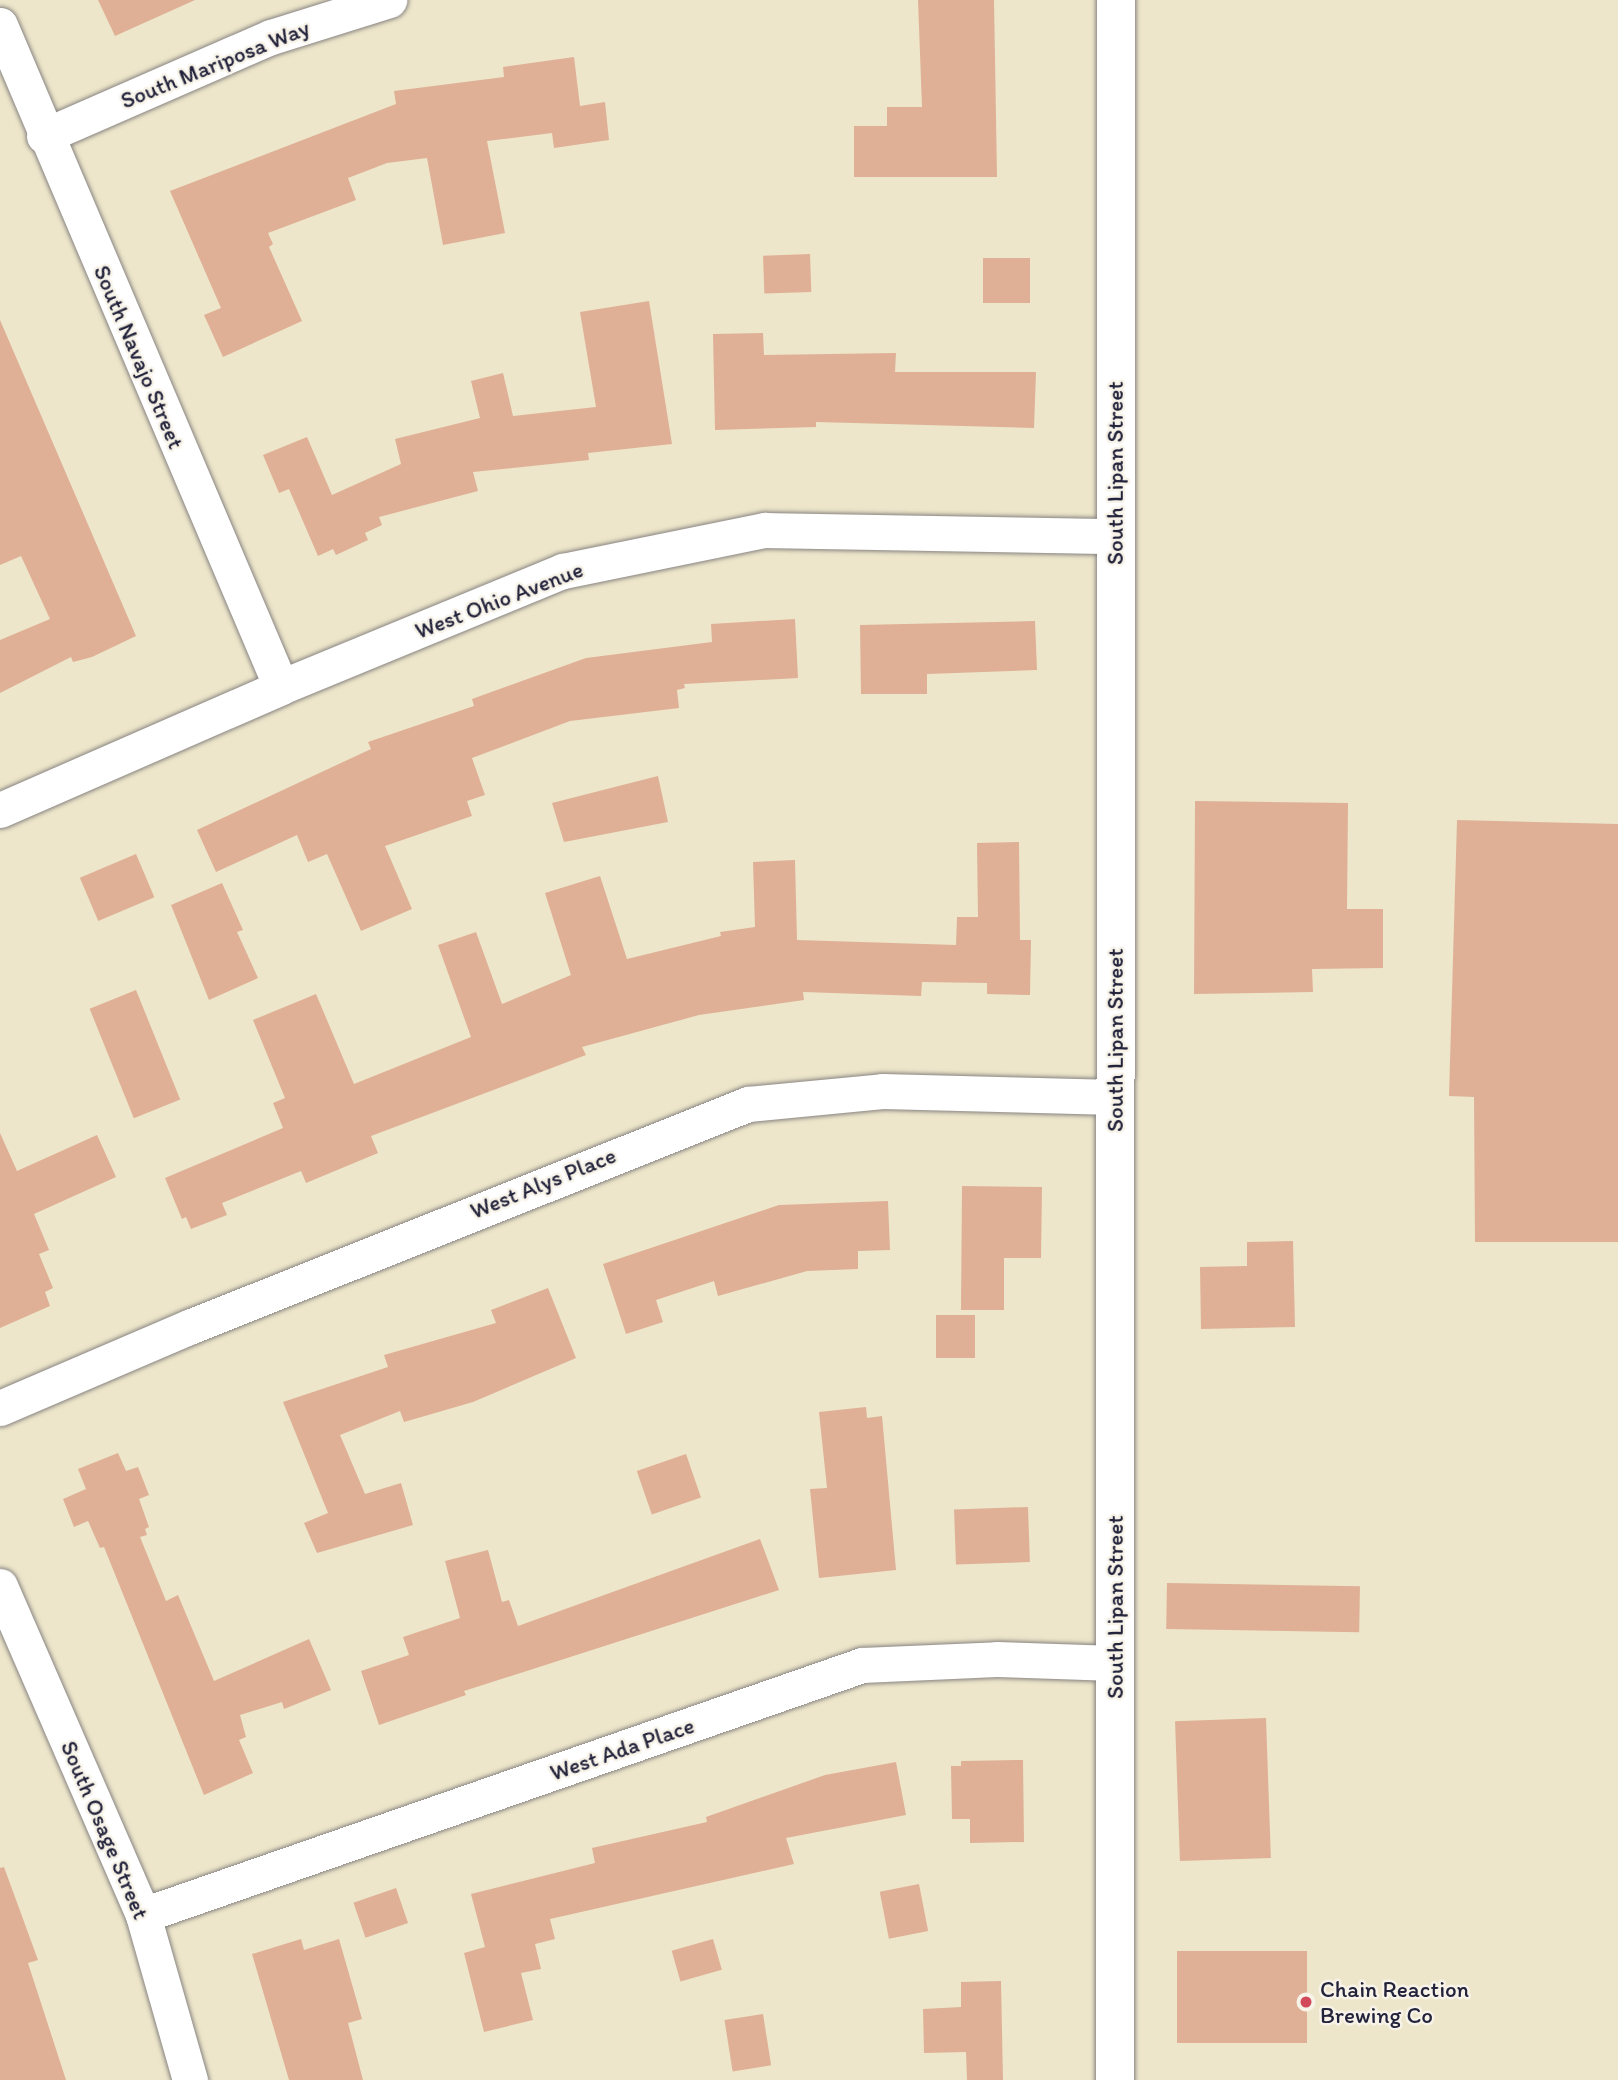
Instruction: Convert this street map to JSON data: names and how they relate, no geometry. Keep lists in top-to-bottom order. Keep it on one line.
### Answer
{"streets":{"street":["South Mariposa Way","South Navajo Street","South Lipan Street","West Ohio Avenue","West Alys Place","West Ada Place","South Osage Street"]},"crossings":[["South Mariposa Way","South Navajo Street"],["South Navajo Street","West Ohio Avenue"],["South Lipan Street","West Ohio Avenue"],["South Lipan Street","West Alys Place"],["South Lipan Street","West Ada Place"],["West Ada Place","South Osage Street"]],"places":["Chain Reaction Brewing Co"]}
